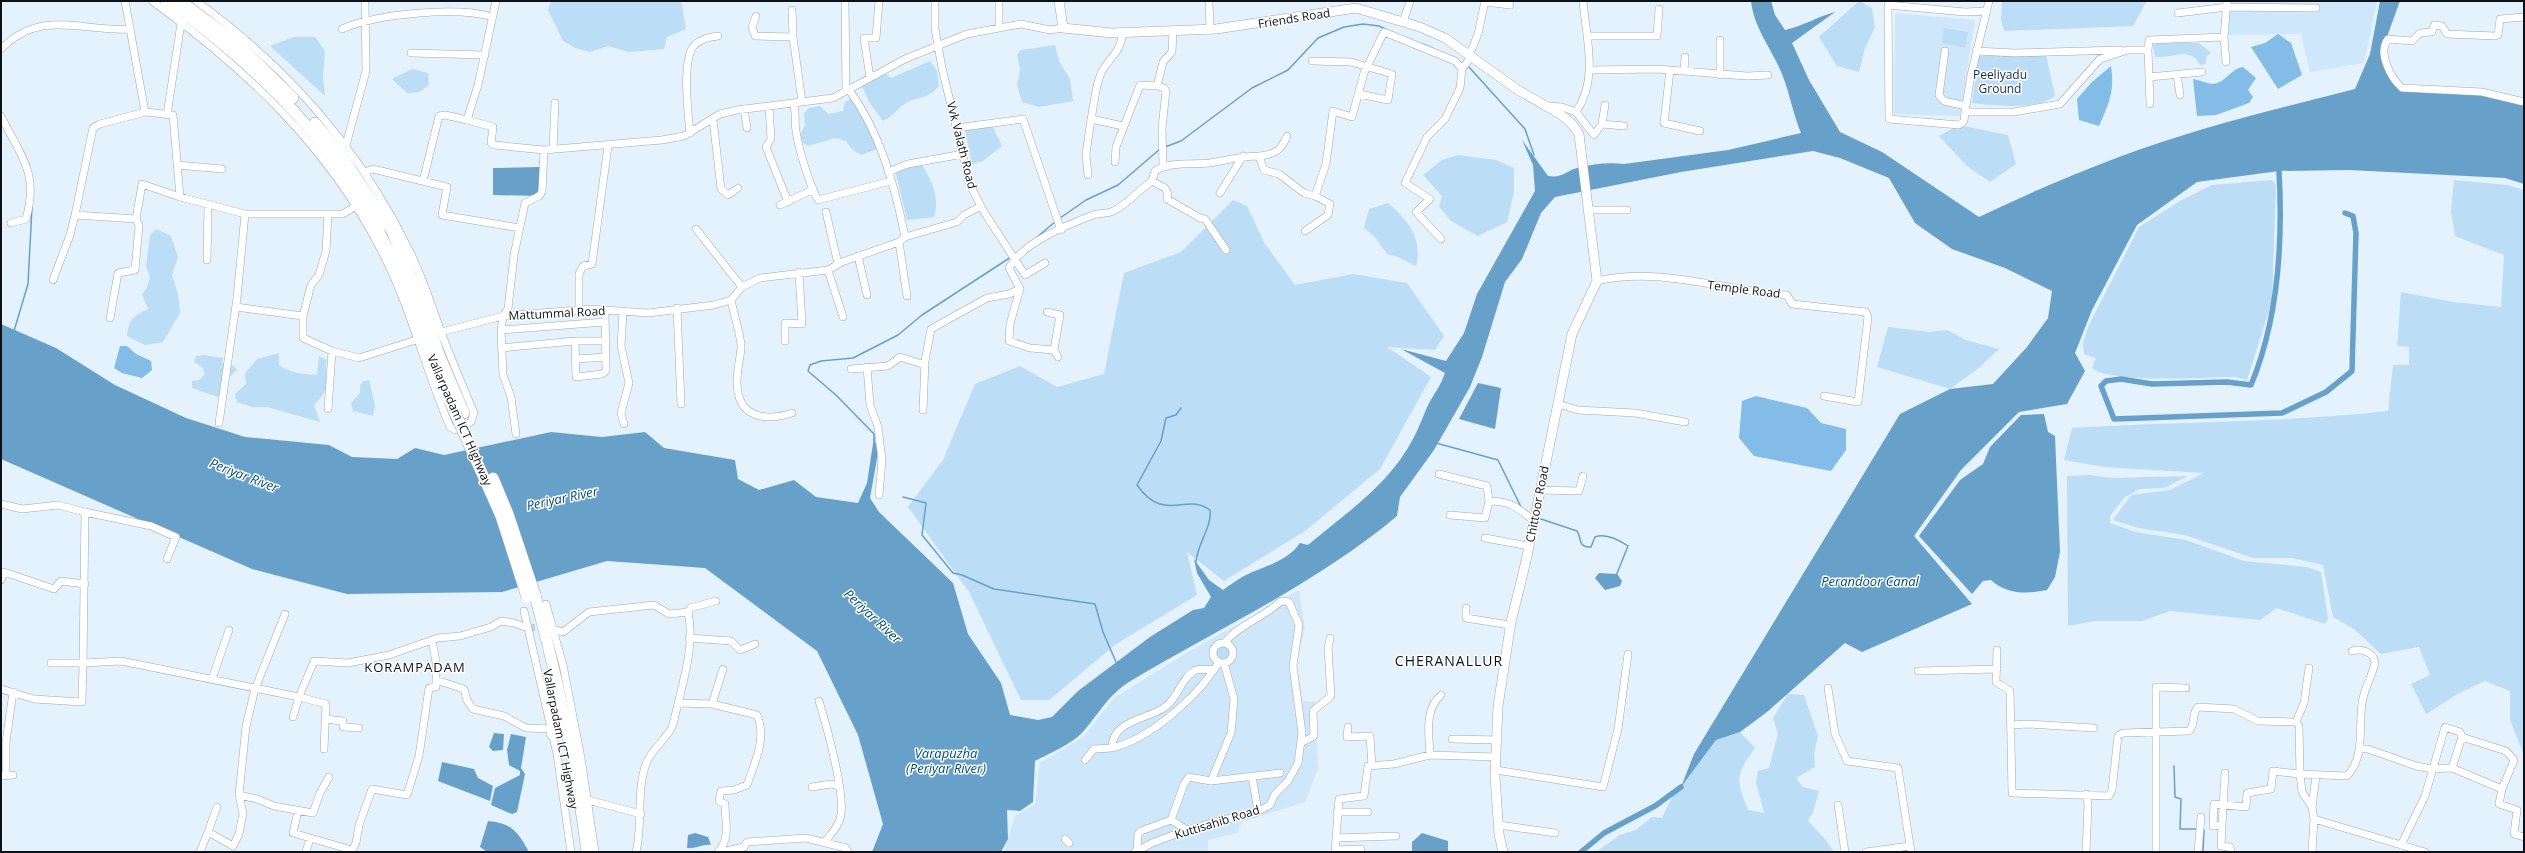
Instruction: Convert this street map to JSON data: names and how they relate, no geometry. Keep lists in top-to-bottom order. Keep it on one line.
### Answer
{"streets":{"highway":["Vallarpadam ICT Highway"],"main road":["Friends Road","Chittoor Road"],"street":["Vvk Valath Road","Temple Road","Mattummal Road","Kuttisahib Road"]},"crossings":[["Temple Road","Chittoor Road"]],"districts":["CHERANALLUR","KORAMPADAM"],"water":["Periyar River","Perandoor Canal","Varapuzha (Periyar River)"],"parks":["Peeliyadu Ground"]}
